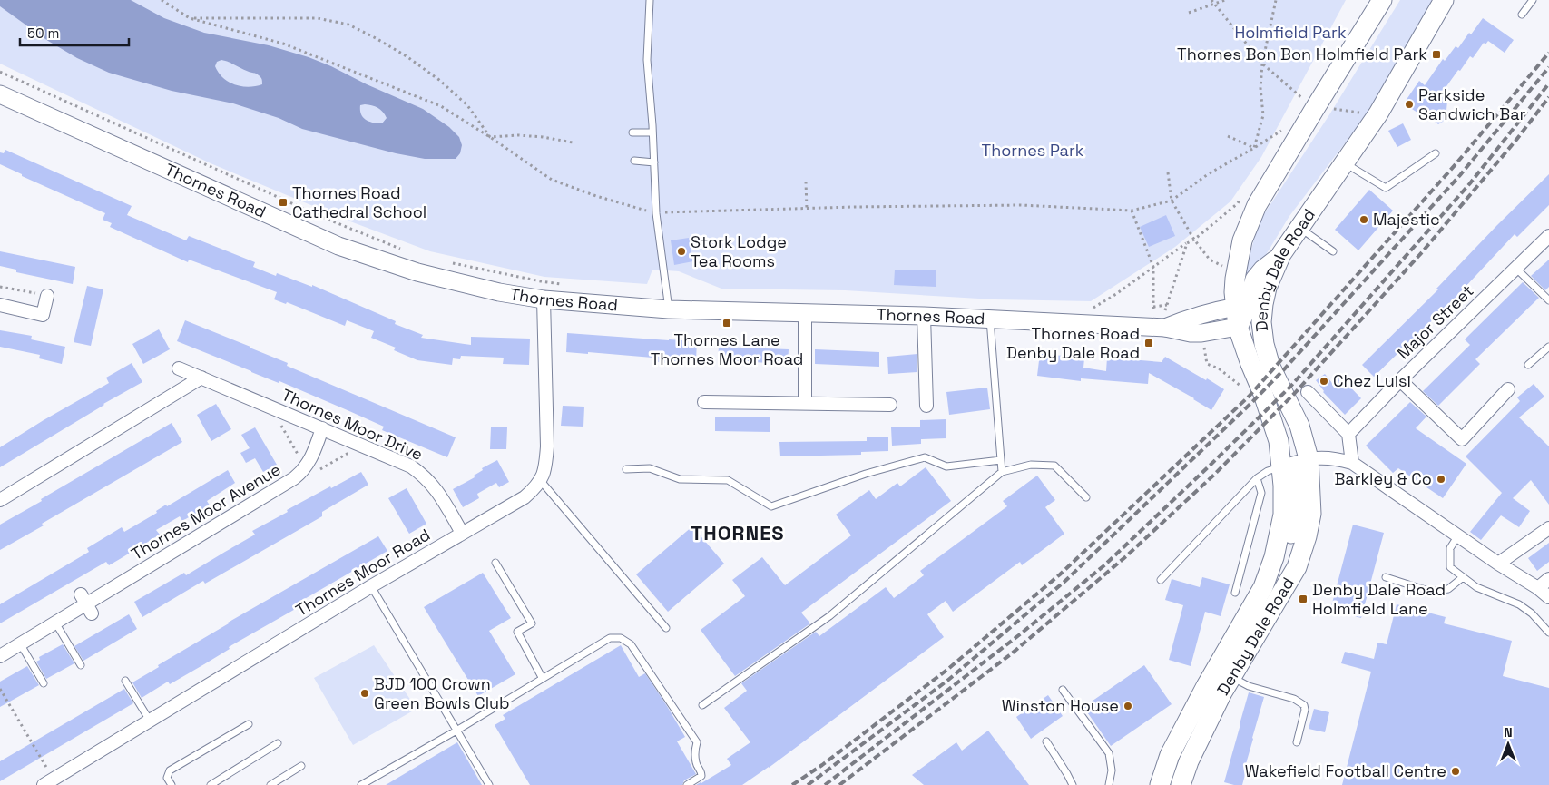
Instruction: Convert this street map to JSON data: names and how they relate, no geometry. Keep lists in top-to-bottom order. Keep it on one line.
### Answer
{"streets":{"main road":["Thornes Road","Denby Dale Road"],"street":["Major Street","Thornes Moor Drive","Thornes Moor Avenue","Thornes Moor Road"]},"crossings":[["Thornes Road","Denby Dale Road"],["Thornes Moor Drive","Thornes Moor Avenue"],["Thornes Moor Drive","Thornes Moor Road"]],"districts":["THORNES"],"parks":["Holmfield Park","Thornes Park"],"places":{"transit":["Thornes Bon Bon Holmfield Park","Thornes Road Cathedral School","Thornes Lane Thornes Moor Road","Thornes Road Denby Dale Road","Denby Dale Road Holmfield Lane"],"other":["Parkside Sandwich Bar","Majestic","Stork Lodge Tea Rooms","Chez Luisi","Barkley & Co","BJD 100 Crown Green Bowls Club","Winston House","Wakefield Football Centre"]},"scale_bar":"50 m","north":"top"}
